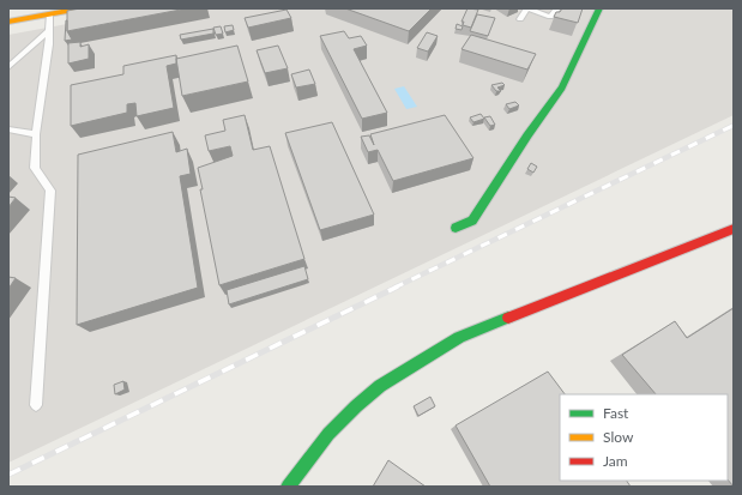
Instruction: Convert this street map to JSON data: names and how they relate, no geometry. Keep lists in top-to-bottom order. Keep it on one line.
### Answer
{"legend":["Fast","Slow","Jam"]}
